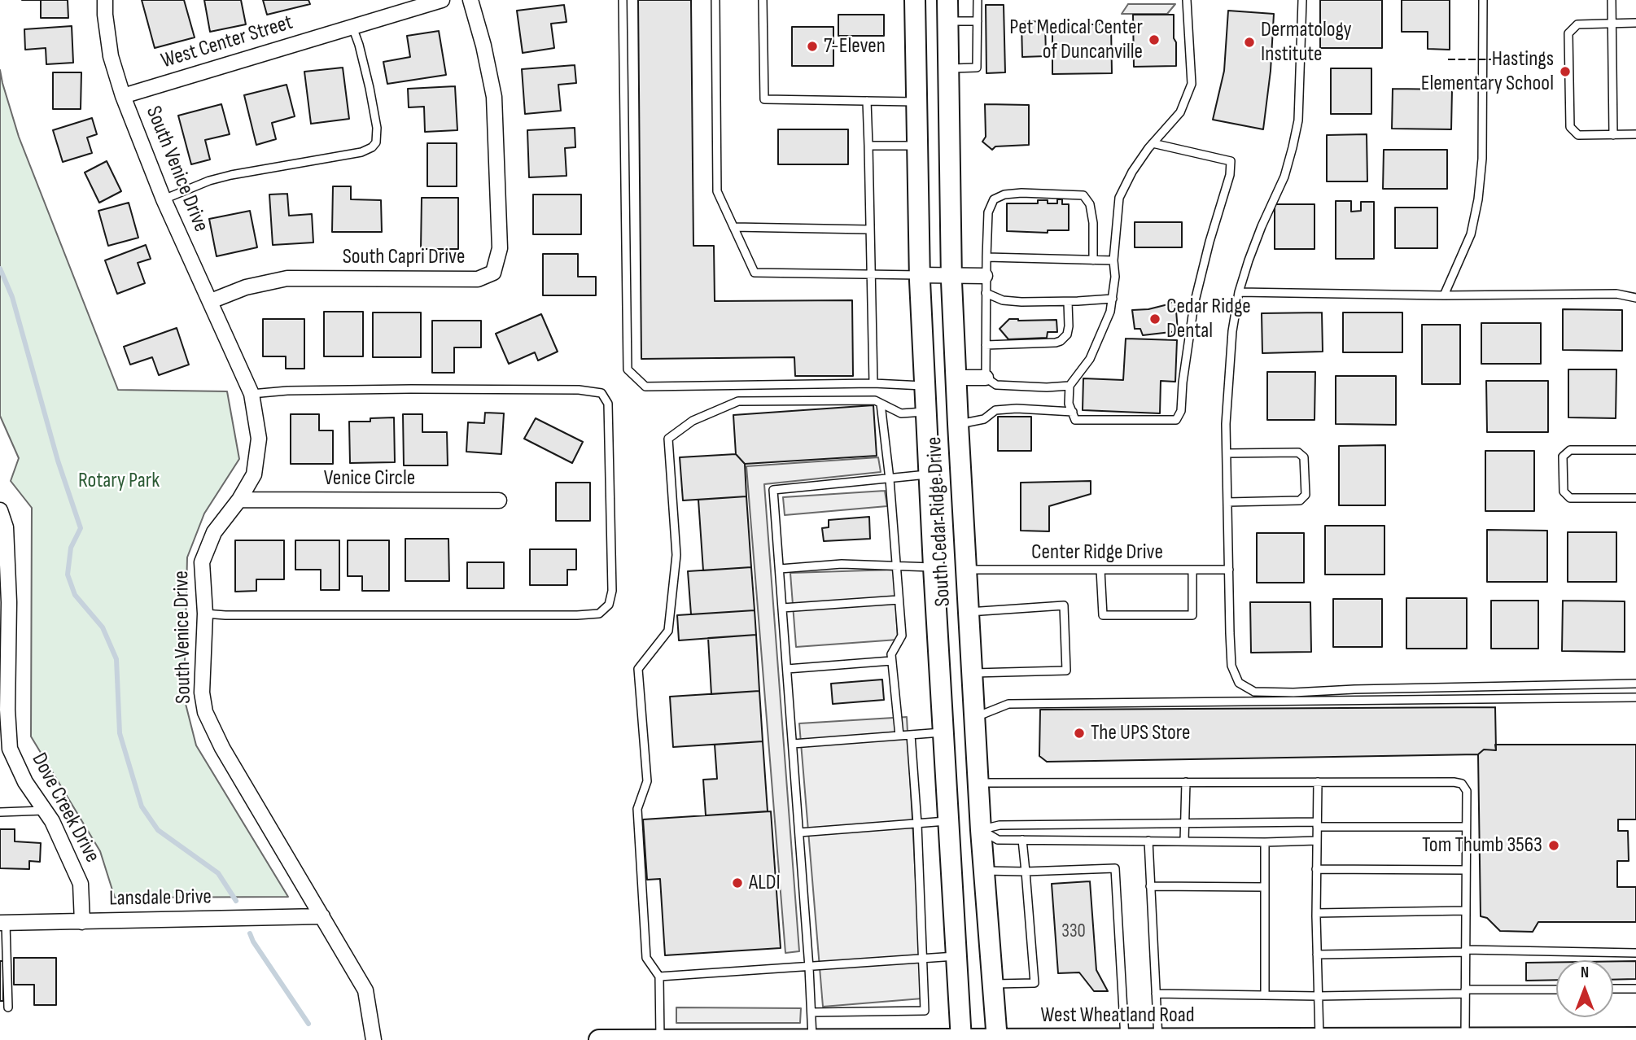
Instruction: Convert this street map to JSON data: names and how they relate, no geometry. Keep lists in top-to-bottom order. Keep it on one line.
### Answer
{"streets":{"main road":["South Cedar Ridge Drive","West Wheatland Road"],"street":["West Center Street","South Venice Drive","South Capri Drive","Venice Circle","Dove Creek Drive","Lansdale Drive"],"lane":["Center Ridge Drive"]},"crossings":[["West Center Street","South Venice Drive"],["South Venice Drive","South Capri Drive"],["South Venice Drive","Venice Circle"],["South Venice Drive","Lansdale Drive"],["South Cedar Ridge Drive","Center Ridge Drive"],["South Cedar Ridge Drive","West Wheatland Road"],["Dove Creek Drive","Lansdale Drive"]],"parks":["Rotary Park"],"places":["Pet Medical Center of Duncanville","Dermatology Institute","7-Eleven","Hastings Elementary School","Cedar Ridge Dental","The UPS Store","Tom Thumb 3563","ALDI"],"house_numbers":["330"],"north":"top"}
